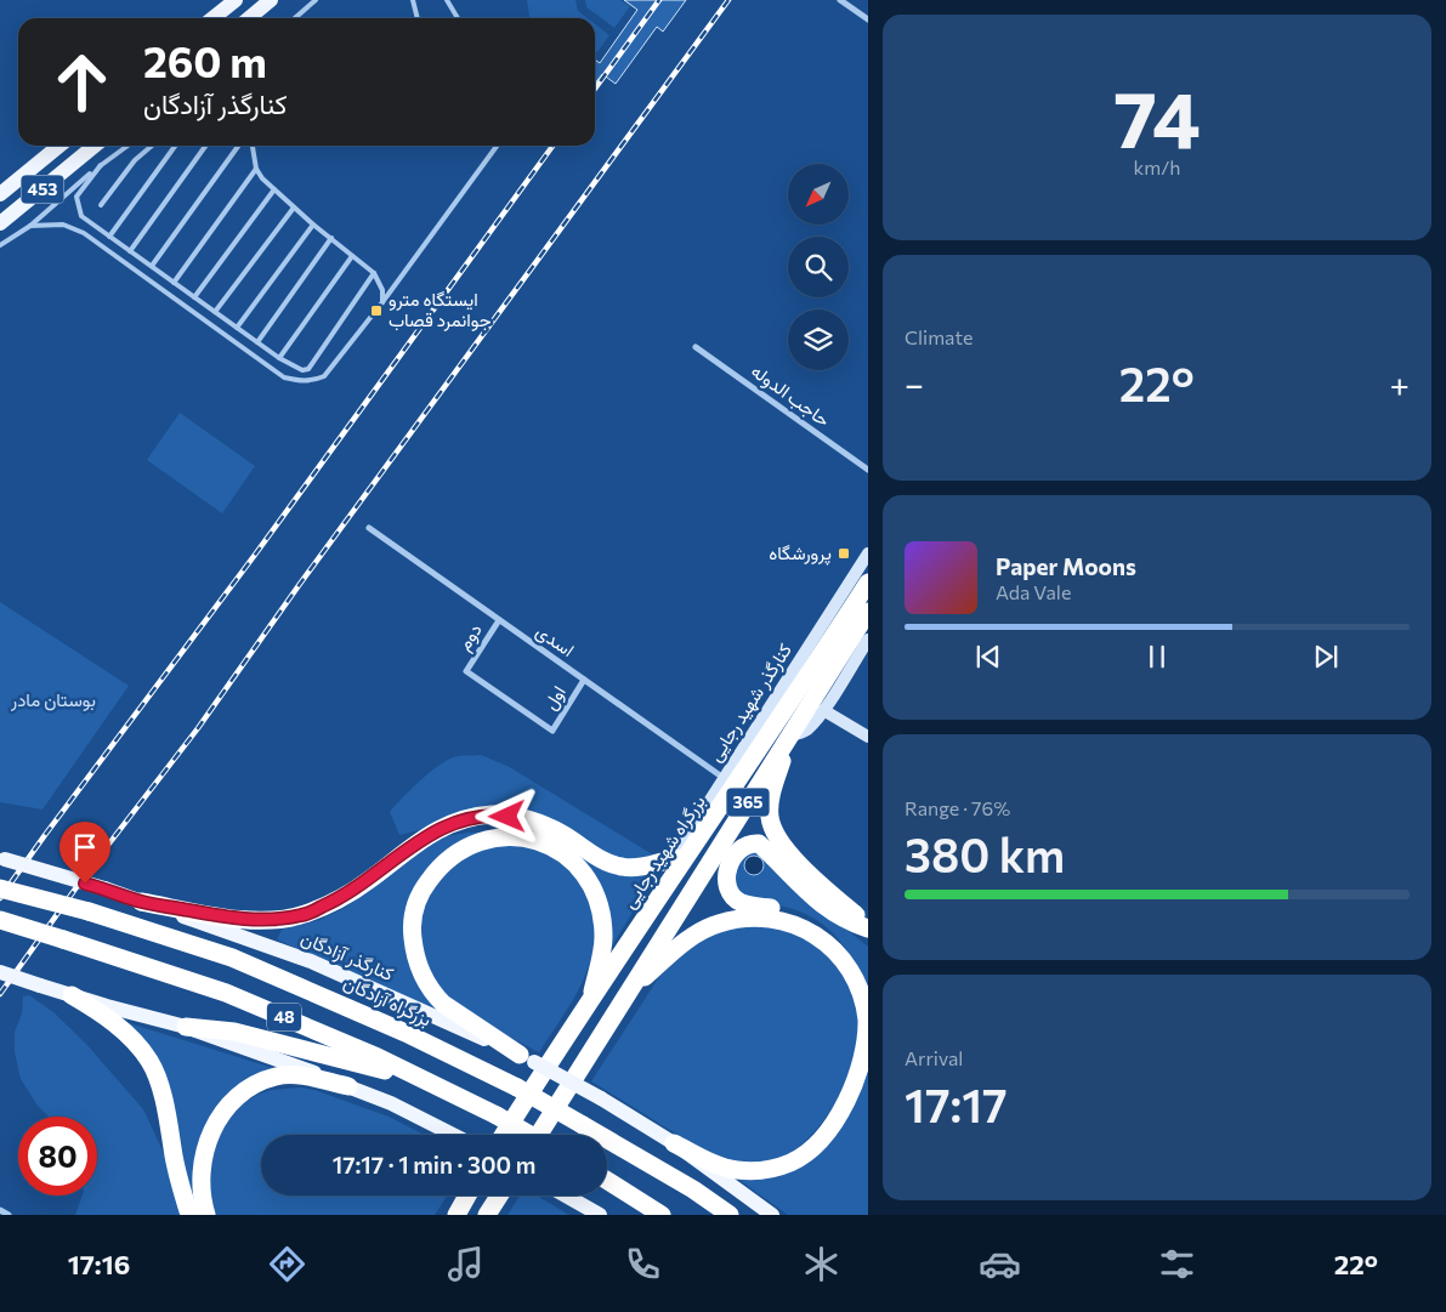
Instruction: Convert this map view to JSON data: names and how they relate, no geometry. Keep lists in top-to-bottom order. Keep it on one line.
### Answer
{"streets":{"highway":["365","بزرگراه شهید رجایی","بزرگراه آزادگان","48"],"main road":["453","کنارگذر آزادگان"],"street":["حاجب الدوله","دوم","اسدی","اول","کنارگذر شهید رجایی"]},"crossings":[["دوم","اسدی"],["دوم","اول"],["اسدی","اول"],["اسدی","کنارگذر شهید رجایی"],["کنارگذر شهید رجایی","بزرگراه شهید رجایی"]],"parks":["بوستان مادر"],"places":{"transit":["ایستگاه مترو جوانمرد قصاب","پرورشگاه"]},"north":"bottom left","page":{"tile":[["74","km/h"],"Climate",["Range · 76%","380 km"],["Arrival","17:17"]],"turn":["260 m","کنارگذر آزادگان"],"heat":["−","22°","+"],"song":["Paper Moons","Ada Vale"],"limit":"80","trip":"17:17 · 1 min · 300 m","tabs":["17:16","22°"]}}
